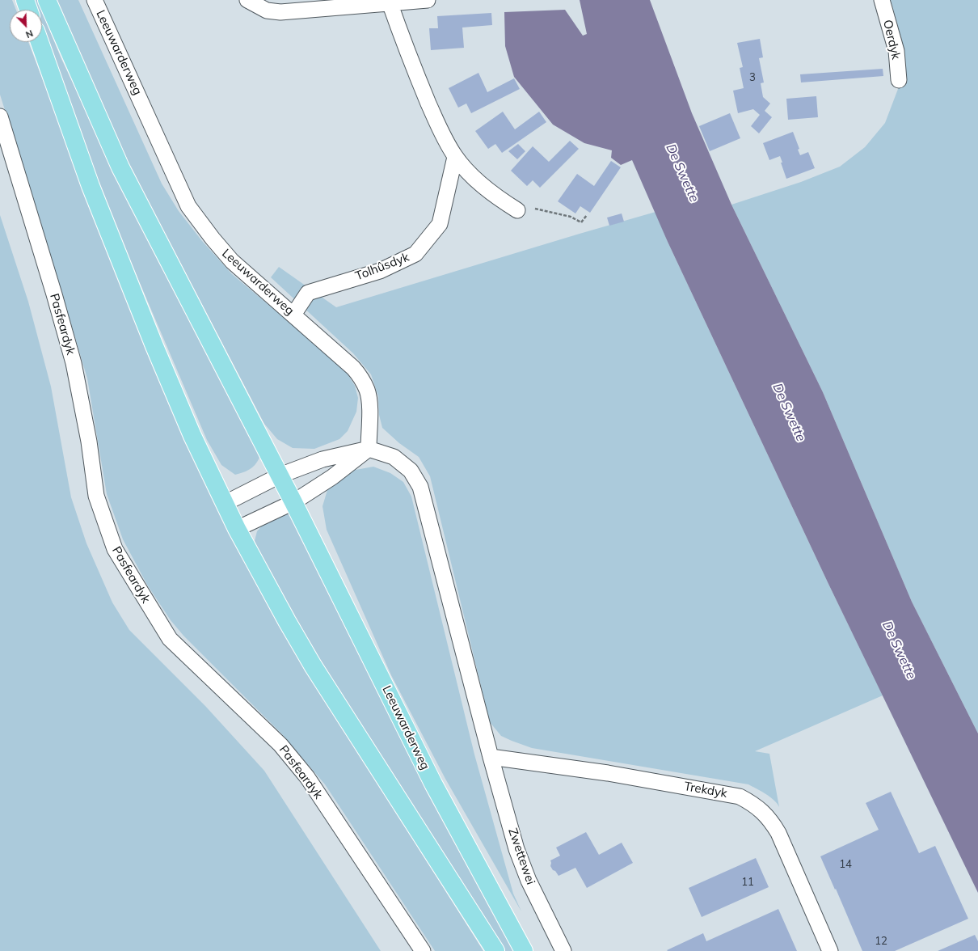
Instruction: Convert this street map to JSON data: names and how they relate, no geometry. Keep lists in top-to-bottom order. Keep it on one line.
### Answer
{"streets":{"main road":["Leeuwarderweg"],"street":["Oerdyk","Tolhûsdyk","Pasfeardyk","Trekdyk","Zwettewei"]},"crossings":[["Leeuwarderweg","Tolhûsdyk"],["Trekdyk","Zwettewei"]],"water":["De Swette"],"house_numbers":["3","14","11","12"],"north":"bottom right"}
